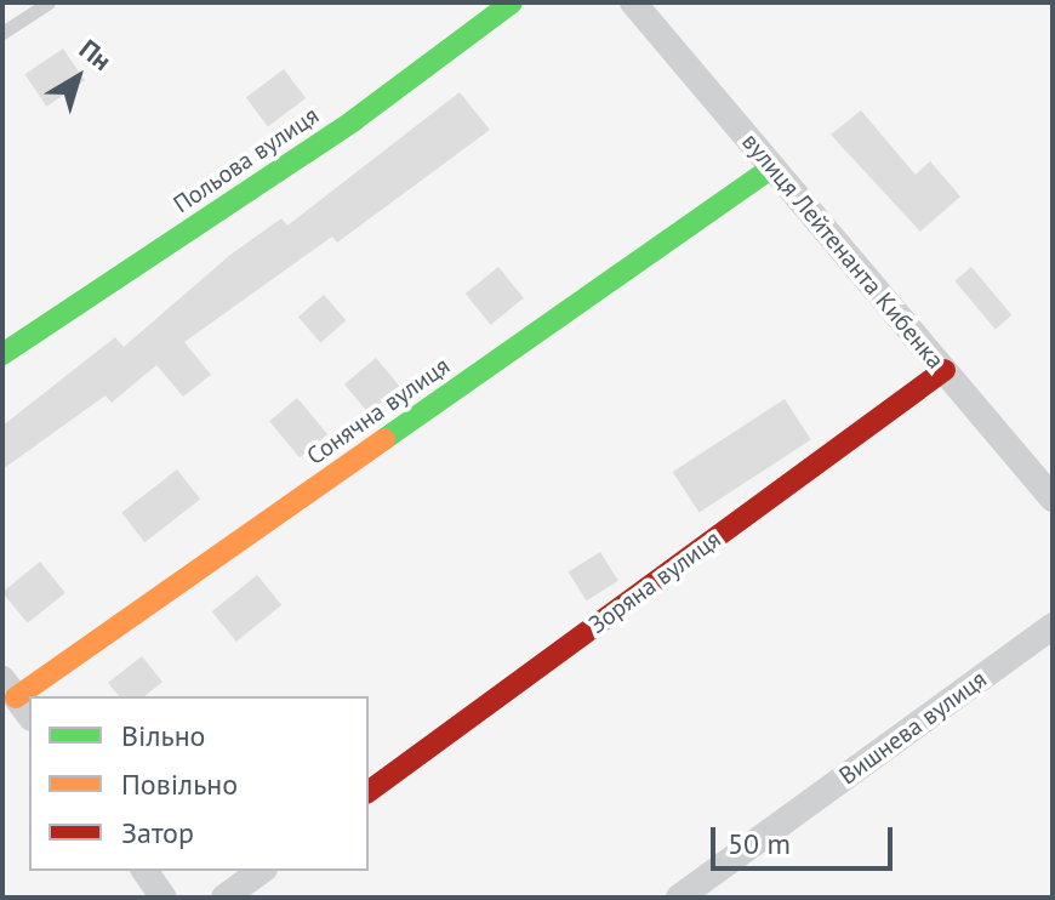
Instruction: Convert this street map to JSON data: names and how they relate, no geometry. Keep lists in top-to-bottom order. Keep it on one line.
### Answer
{"streets":{"street":["Польова вулиця","вулиця Лейтенанта Кибенка","Сонячна вулиця","Зоряна вулиця","Вишнева вулиця"]},"crossings":[["вулиця Лейтенанта Кибенка","Сонячна вулиця"],["вулиця Лейтенанта Кибенка","Зоряна вулиця"]],"legend":["Вільно","Повільно","Затор"],"scale_bar":"50 m","north":"top right"}
